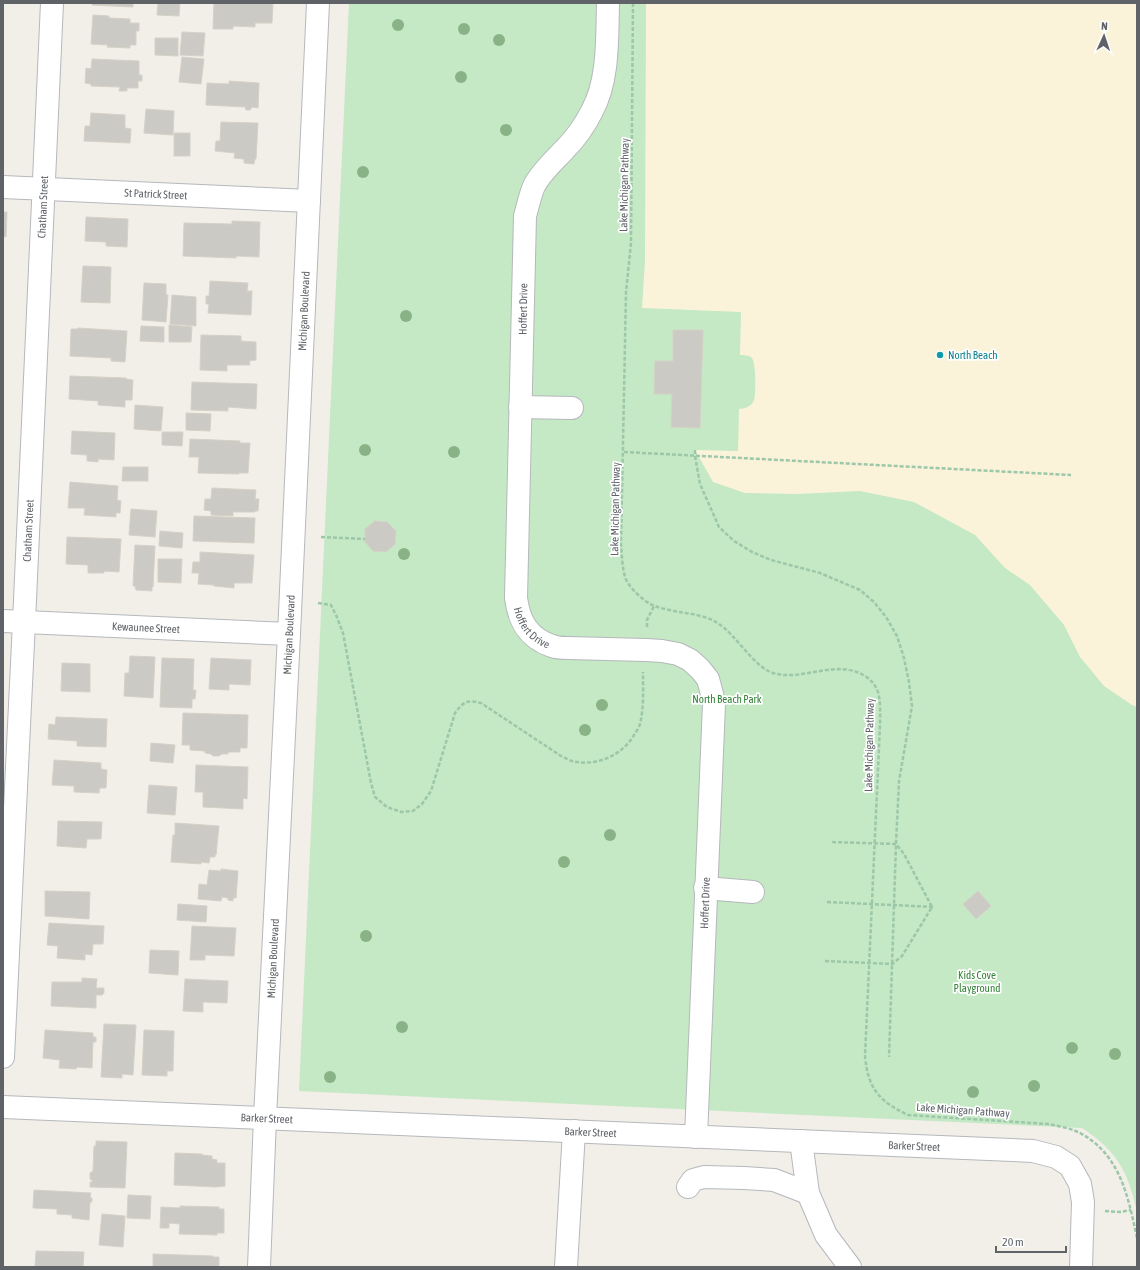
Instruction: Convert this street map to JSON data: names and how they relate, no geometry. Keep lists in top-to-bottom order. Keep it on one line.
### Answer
{"streets":{"street":["St Patrick Street","Chatham Street","Hoffert Drive","Michigan Boulevard","Kewaunee Street","Barker Street"],"path":["Lake Michigan Pathway"]},"crossings":[["St Patrick Street","Chatham Street"],["St Patrick Street","Michigan Boulevard"],["Chatham Street","Kewaunee Street"],["Hoffert Drive","Barker Street"],["Michigan Boulevard","Kewaunee Street"],["Michigan Boulevard","Barker Street"]],"parks":["North Beach Park","Kids Cove Playground"],"places":["North Beach"],"scale_bar":"20 m","north":"top"}
